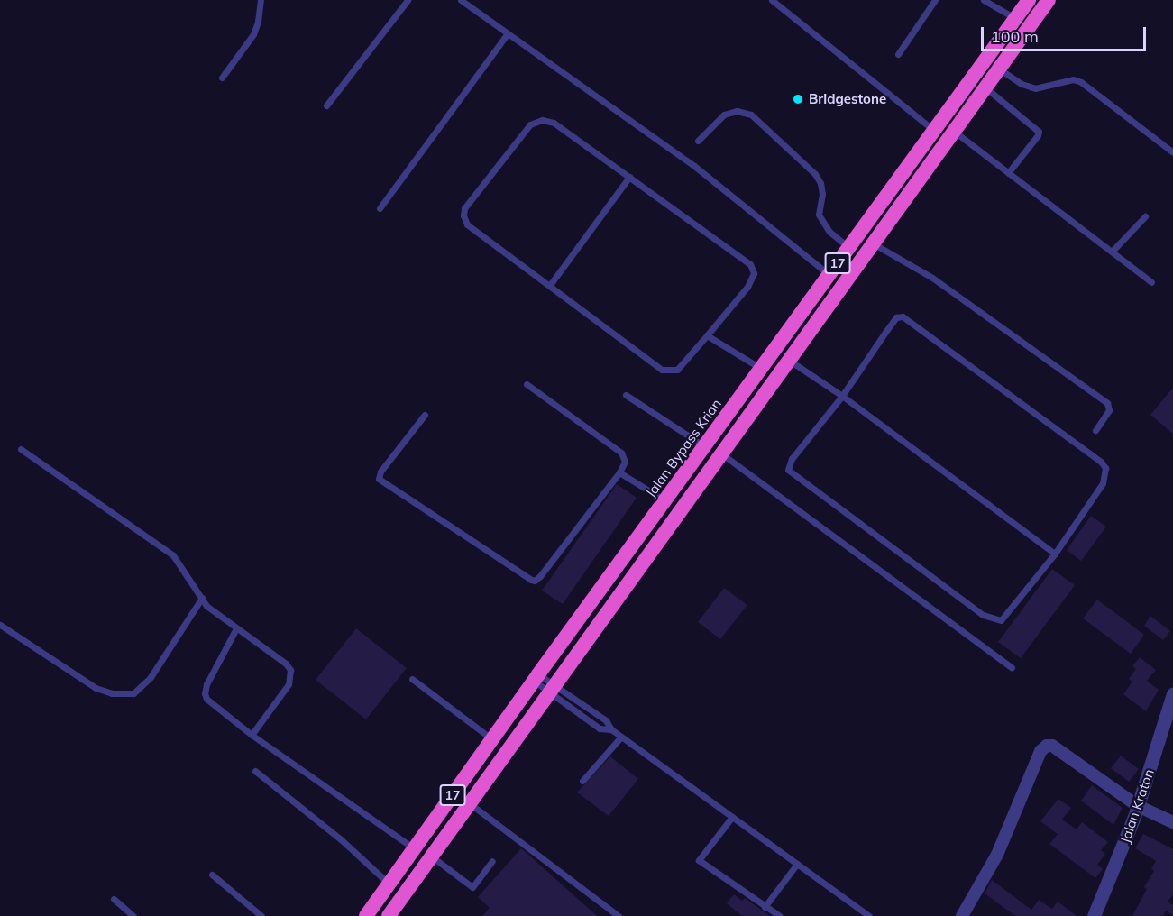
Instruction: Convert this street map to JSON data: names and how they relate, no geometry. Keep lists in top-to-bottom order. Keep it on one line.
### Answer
{"streets":{"highway":["17","Jalan Bypass Krian"],"street":["Jalan Kraton"]},"places":["Bridgestone"],"scale_bar":"100 m"}
